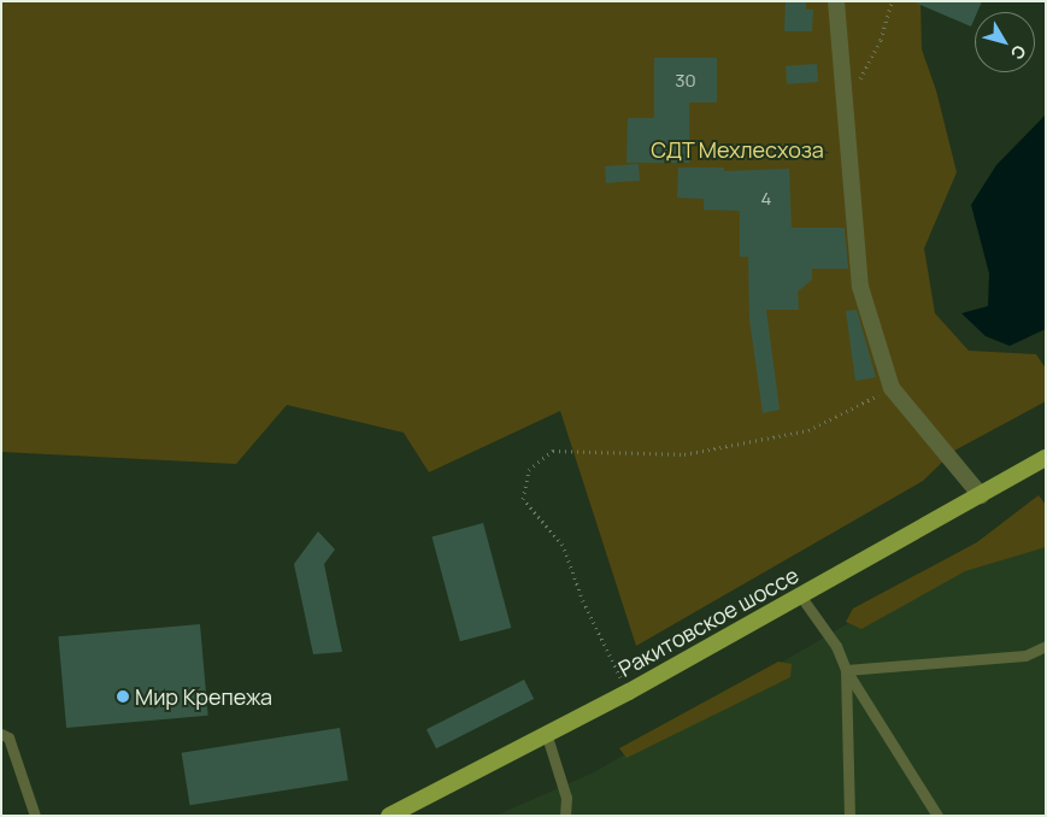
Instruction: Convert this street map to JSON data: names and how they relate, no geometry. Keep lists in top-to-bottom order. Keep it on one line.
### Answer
{"streets":{"main road":["Ракитовское шоссе"]},"parks":["СДТ Мехлесхоза"],"places":["Мир Крепежа"],"house_numbers":["30","4"],"north":"bottom right"}
